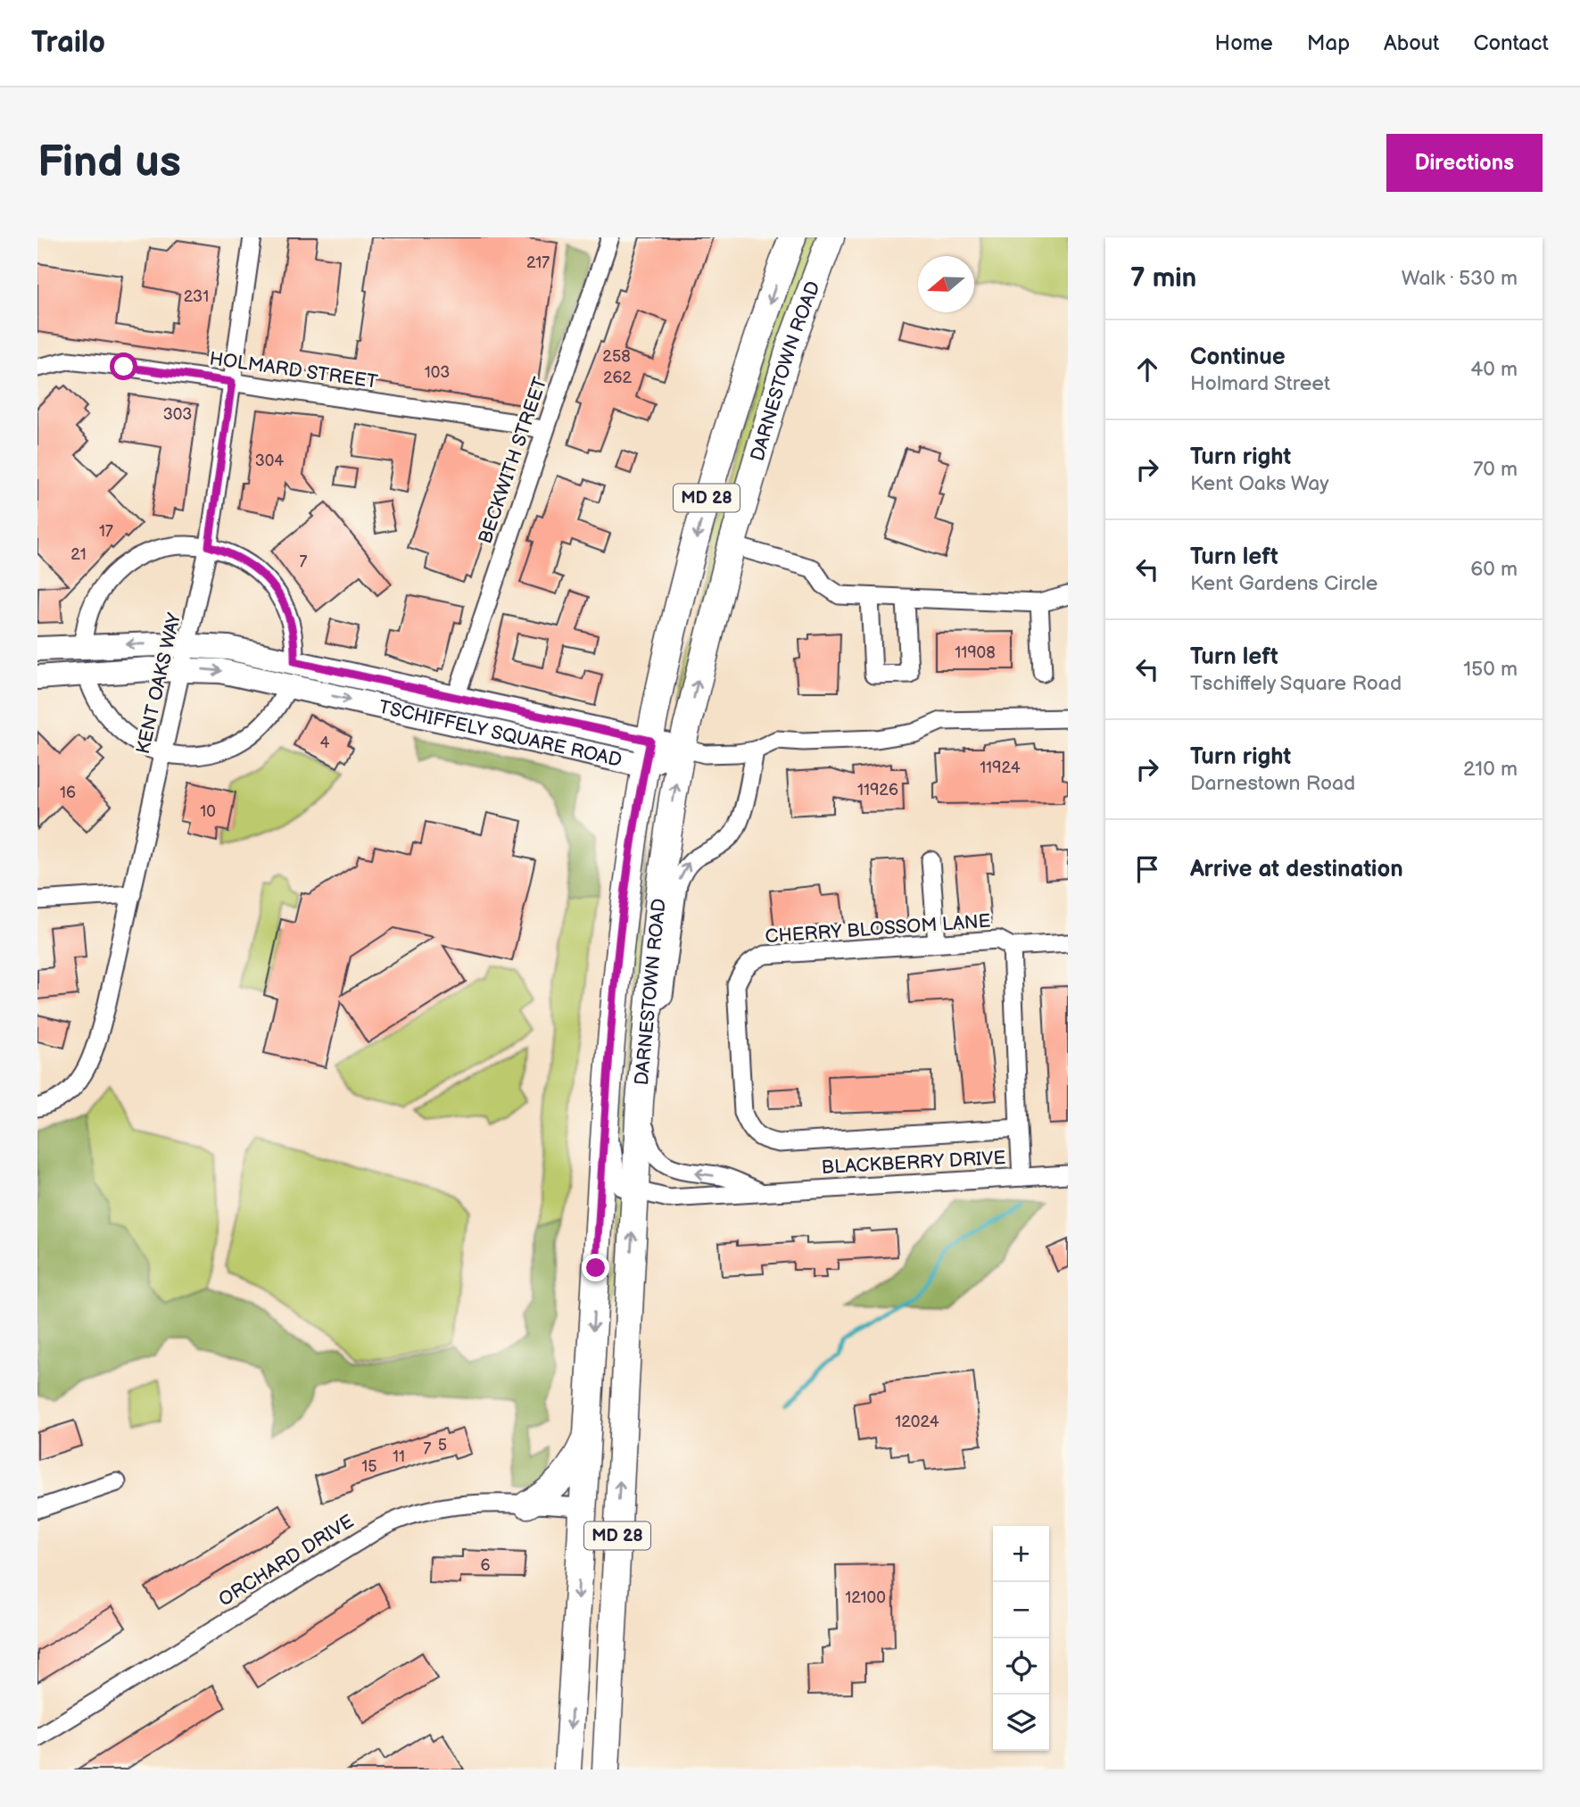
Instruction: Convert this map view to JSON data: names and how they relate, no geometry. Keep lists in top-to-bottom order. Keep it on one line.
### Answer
{"streets":{"main road":["DARNESTOWN ROAD","MD 28"],"street":["HOLMARD STREET","BECKWITH STREET","KENT OAKS WAY","TSCHIFFELY SQUARE ROAD","CHERRY BLOSSOM LANE","BLACKBERRY DRIVE","ORCHARD DRIVE"]},"crossings":[["HOLMARD STREET","BECKWITH STREET"],["HOLMARD STREET","KENT OAKS WAY"],["DARNESTOWN ROAD","TSCHIFFELY SQUARE ROAD"],["DARNESTOWN ROAD","BLACKBERRY DRIVE"],["DARNESTOWN ROAD","ORCHARD DRIVE"],["BECKWITH STREET","TSCHIFFELY SQUARE ROAD"],["KENT OAKS WAY","TSCHIFFELY SQUARE ROAD"],["CHERRY BLOSSOM LANE","BLACKBERRY DRIVE"]],"house_numbers":["217","231","258","103","262","303","304","17","21","7","11908","4","11924","11926","16","10","12024","5","7","11","15","6","12100"],"north":"left","page":{"header":"Trailo","nav":["Home","Map","About","Contact"],"buttons":"Directions","title":"Find us","heading":["7 min","Walk · 530 m"],"list":[["Continue","Holmard Street","40 m"],["Turn right","Kent Oaks Way","70 m"],["Turn left","Kent Gardens Circle","60 m"],["Turn left","Tschiffely Square Road","150 m"],["Turn right","Darnestown Road","210 m"],"Arrive at destination"],"map_buttons":["+","−"]}}
